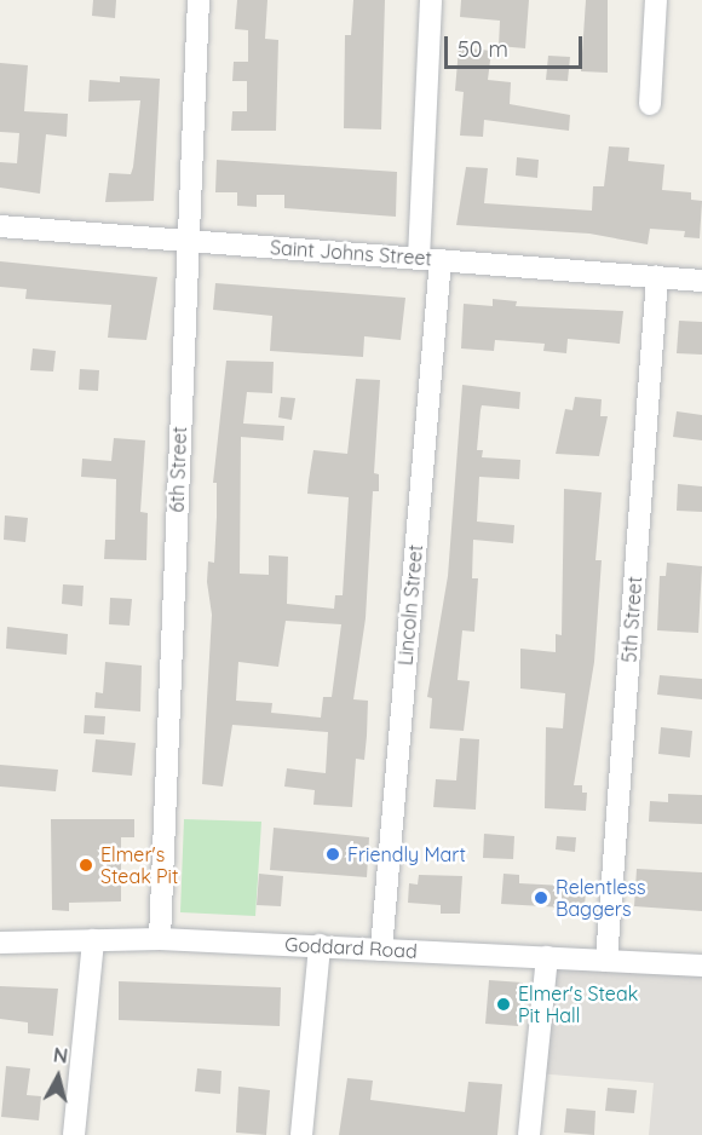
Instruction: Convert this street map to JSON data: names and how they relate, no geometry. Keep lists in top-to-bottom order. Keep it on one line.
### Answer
{"streets":{"street":["Saint Johns Street","6th Street","Lincoln Street","5th Street","Goddard Road"]},"crossings":[["Saint Johns Street","6th Street"],["Saint Johns Street","Lincoln Street"],["Saint Johns Street","5th Street"],["6th Street","Goddard Road"],["Lincoln Street","Goddard Road"],["5th Street","Goddard Road"]],"places":["Friendly Mart","Elmer's Steak Pit","Relentless Baggers","Elmer's Steak Pit Hall"],"scale_bar":"50 m","north":"top"}
